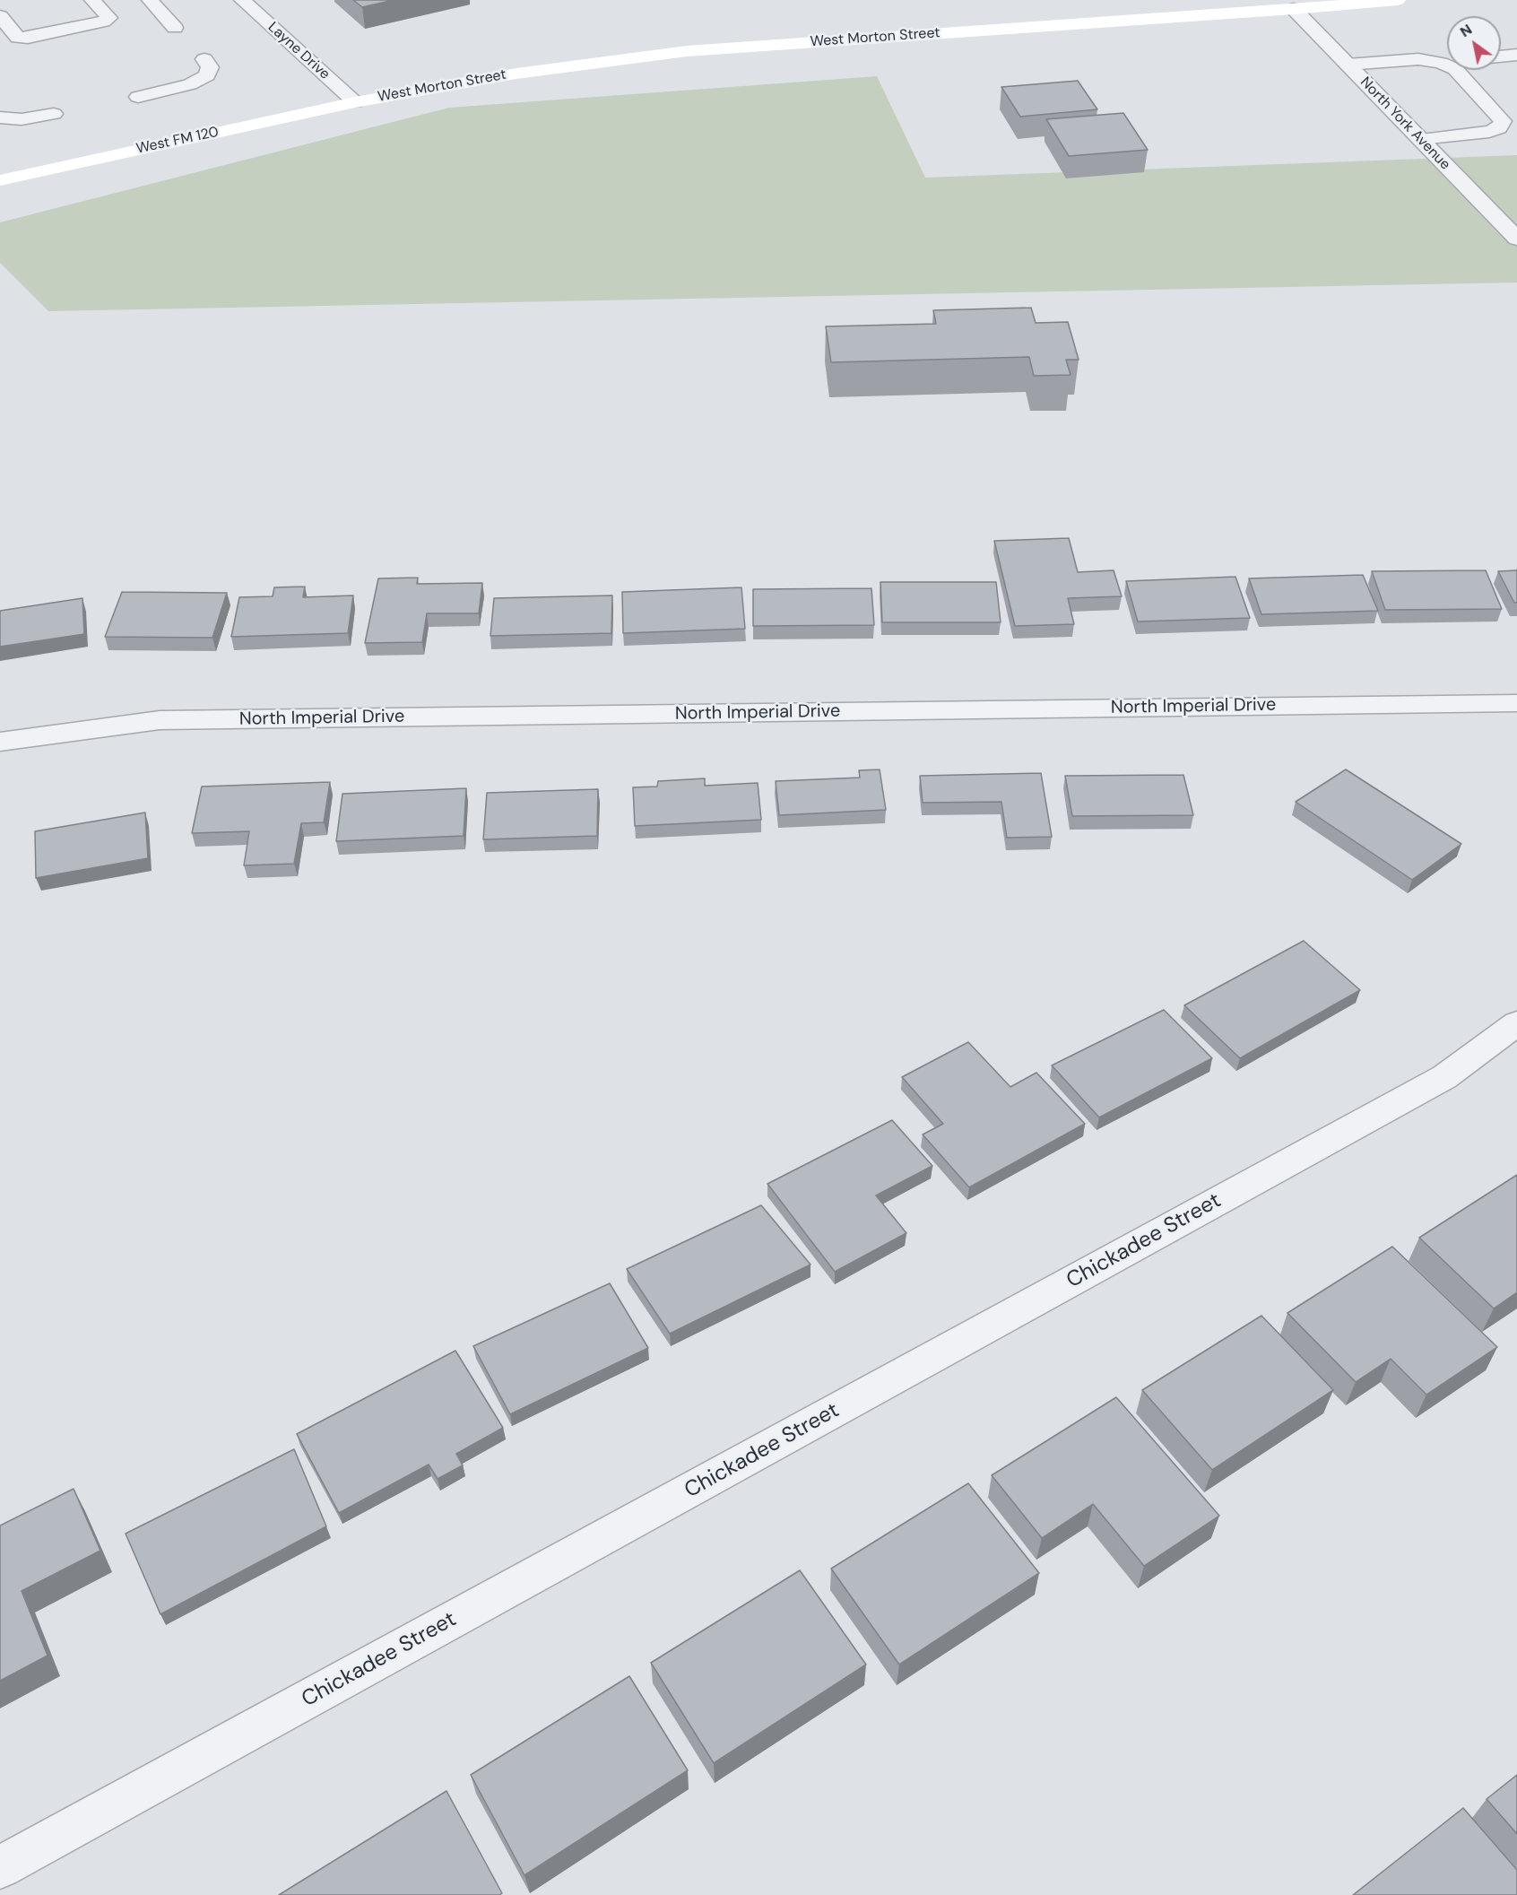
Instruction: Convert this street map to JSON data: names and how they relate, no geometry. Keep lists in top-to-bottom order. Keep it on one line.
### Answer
{"streets":{"main road":["West Morton Street","West FM 120"],"street":["Layne Drive","North York Avenue","North Imperial Drive","Chickadee Street"]},"crossings":[["West Morton Street","Layne Drive"],["West Morton Street","North York Avenue"],["West Morton Street","West FM 120"],["Layne Drive","West FM 120"]],"north":"top left"}
